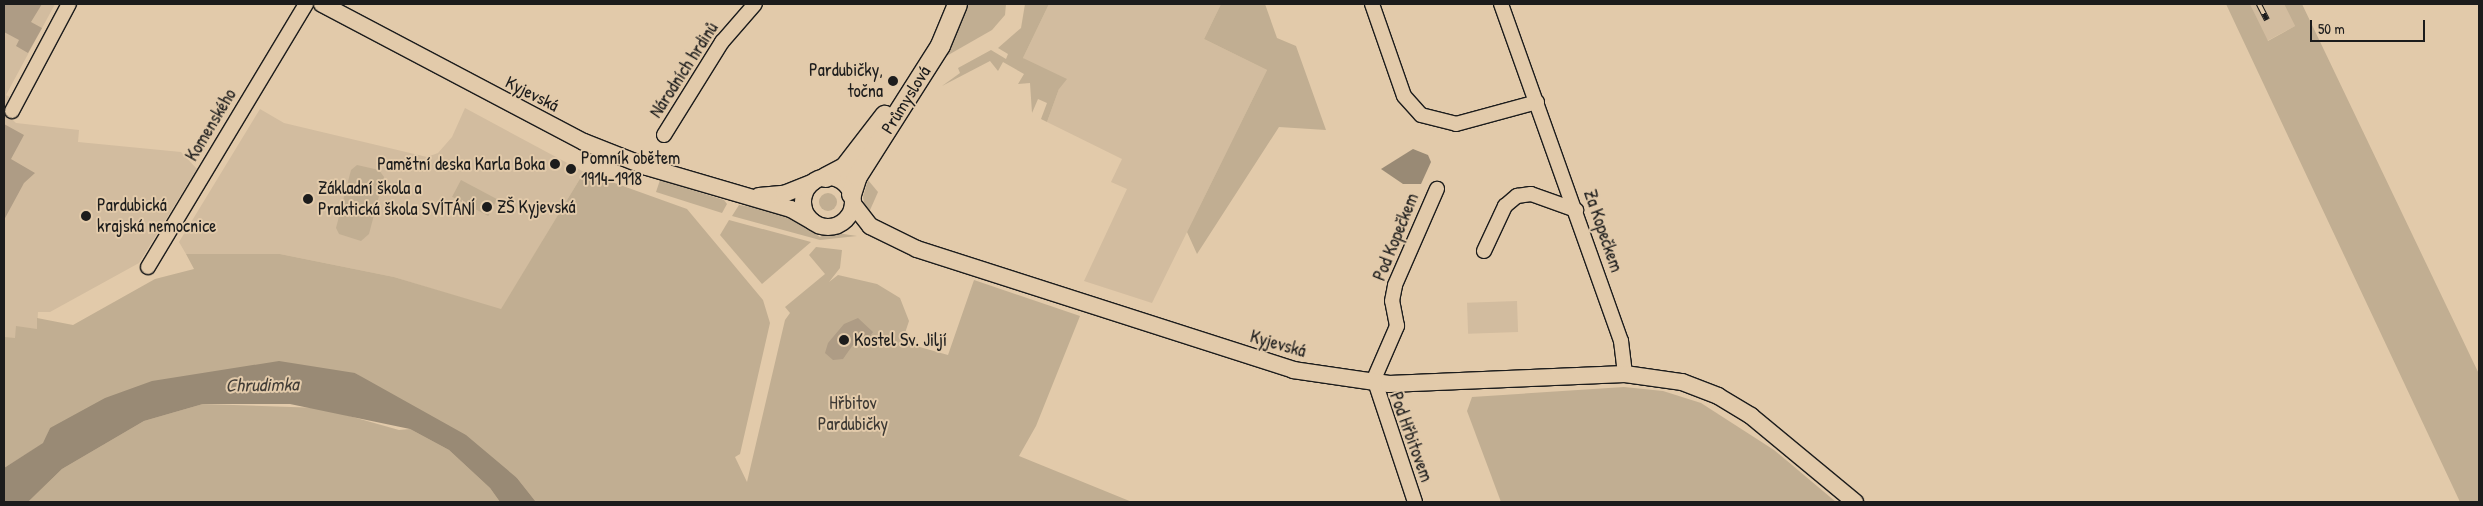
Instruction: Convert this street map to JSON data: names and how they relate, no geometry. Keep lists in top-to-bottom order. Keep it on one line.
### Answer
{"streets":{"main road":["Průmyslová"],"street":["Národních hrdinů","Kyjevská","Komenského","Za Kopečkem","Pod Kopečkem","Pod Hřbitovem"]},"crossings":[["Kyjevská","Průmyslová"],["Kyjevská","Za Kopečkem"],["Kyjevská","Pod Kopečkem"],["Kyjevská","Pod Hřbitovem"],["Pod Kopečkem","Pod Hřbitovem"]],"water":["Chrudimka"],"parks":["Hřbitov Pardubičky"],"places":["Pardubičky, točna","Pamětní deska Karla Boka","Pomník obětem 1914-1918","Základní škola a Praktická škola SVÍTÁNÍ","ZŠ Kyjevská","Pardubická krajská nemocnice","Kostel Sv. Jiljí"],"scale_bar":"50 m"}
